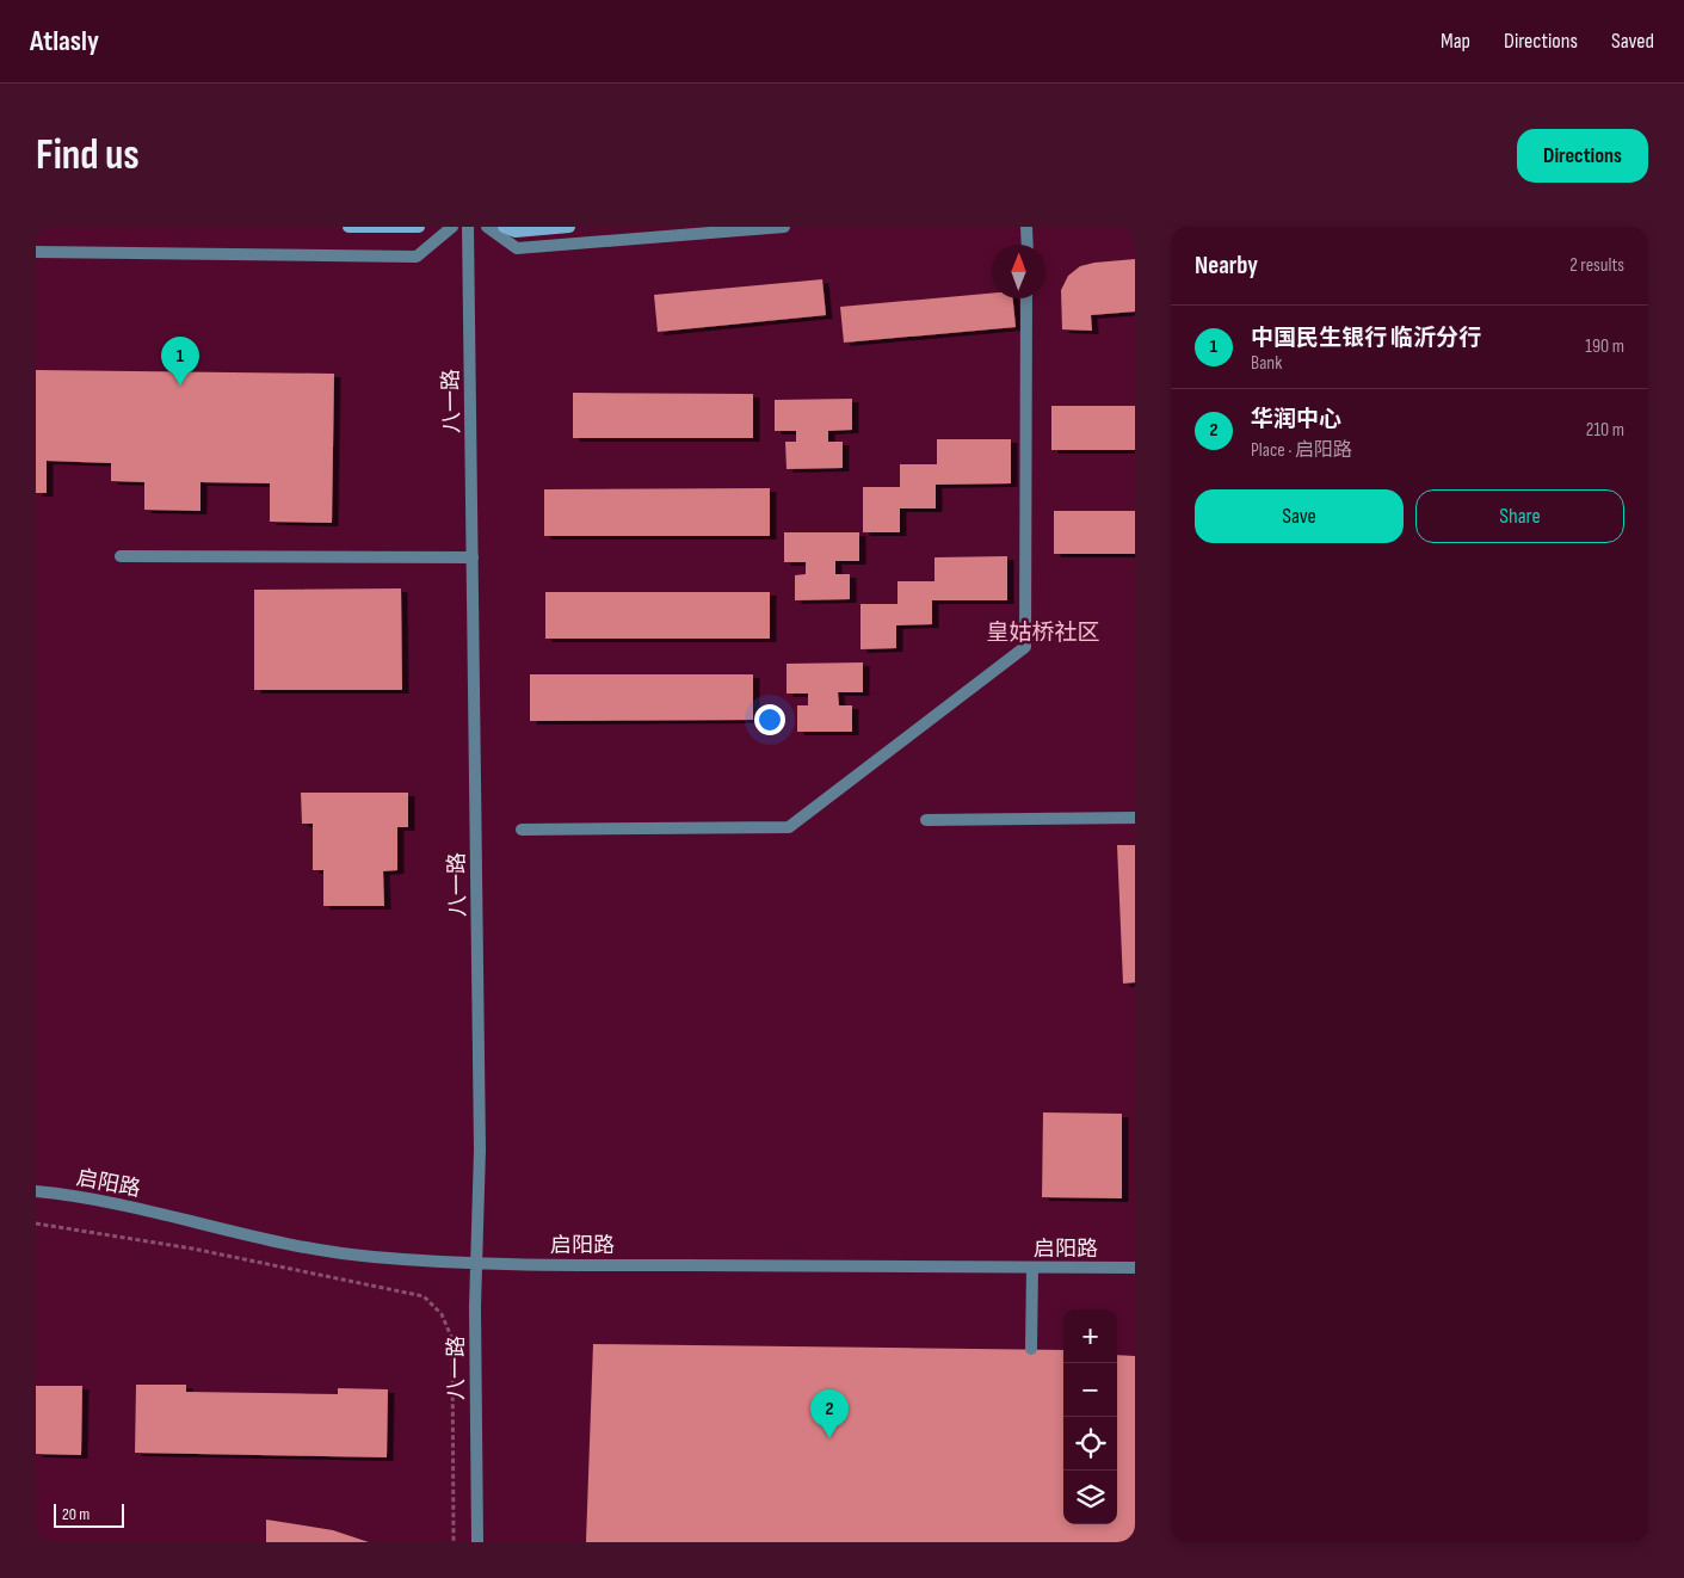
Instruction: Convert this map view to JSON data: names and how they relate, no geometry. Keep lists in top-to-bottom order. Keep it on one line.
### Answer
{"streets":{"street":["八一路","启阳路"]},"crossings":[["八一路","启阳路"]],"districts":["皇姑桥社区"],"scale_bar":"20 m","north":"top","page":{"header":"Atlasly","nav":["Map","Directions","Saved"],"buttons":["Directions",["Save","Share"]],"title":"Find us","heading":["Nearby","2 results"],"list":[{"mark":"1","name":"中国民生银行 临沂分行","note":"Bank","value":"190 m"},{"mark":"2","name":"华润中心","note":"Place · 启阳路","value":"210 m"}],"pins":["1","2"],"map_buttons":["+","−"],"scale":"20 m"}}
